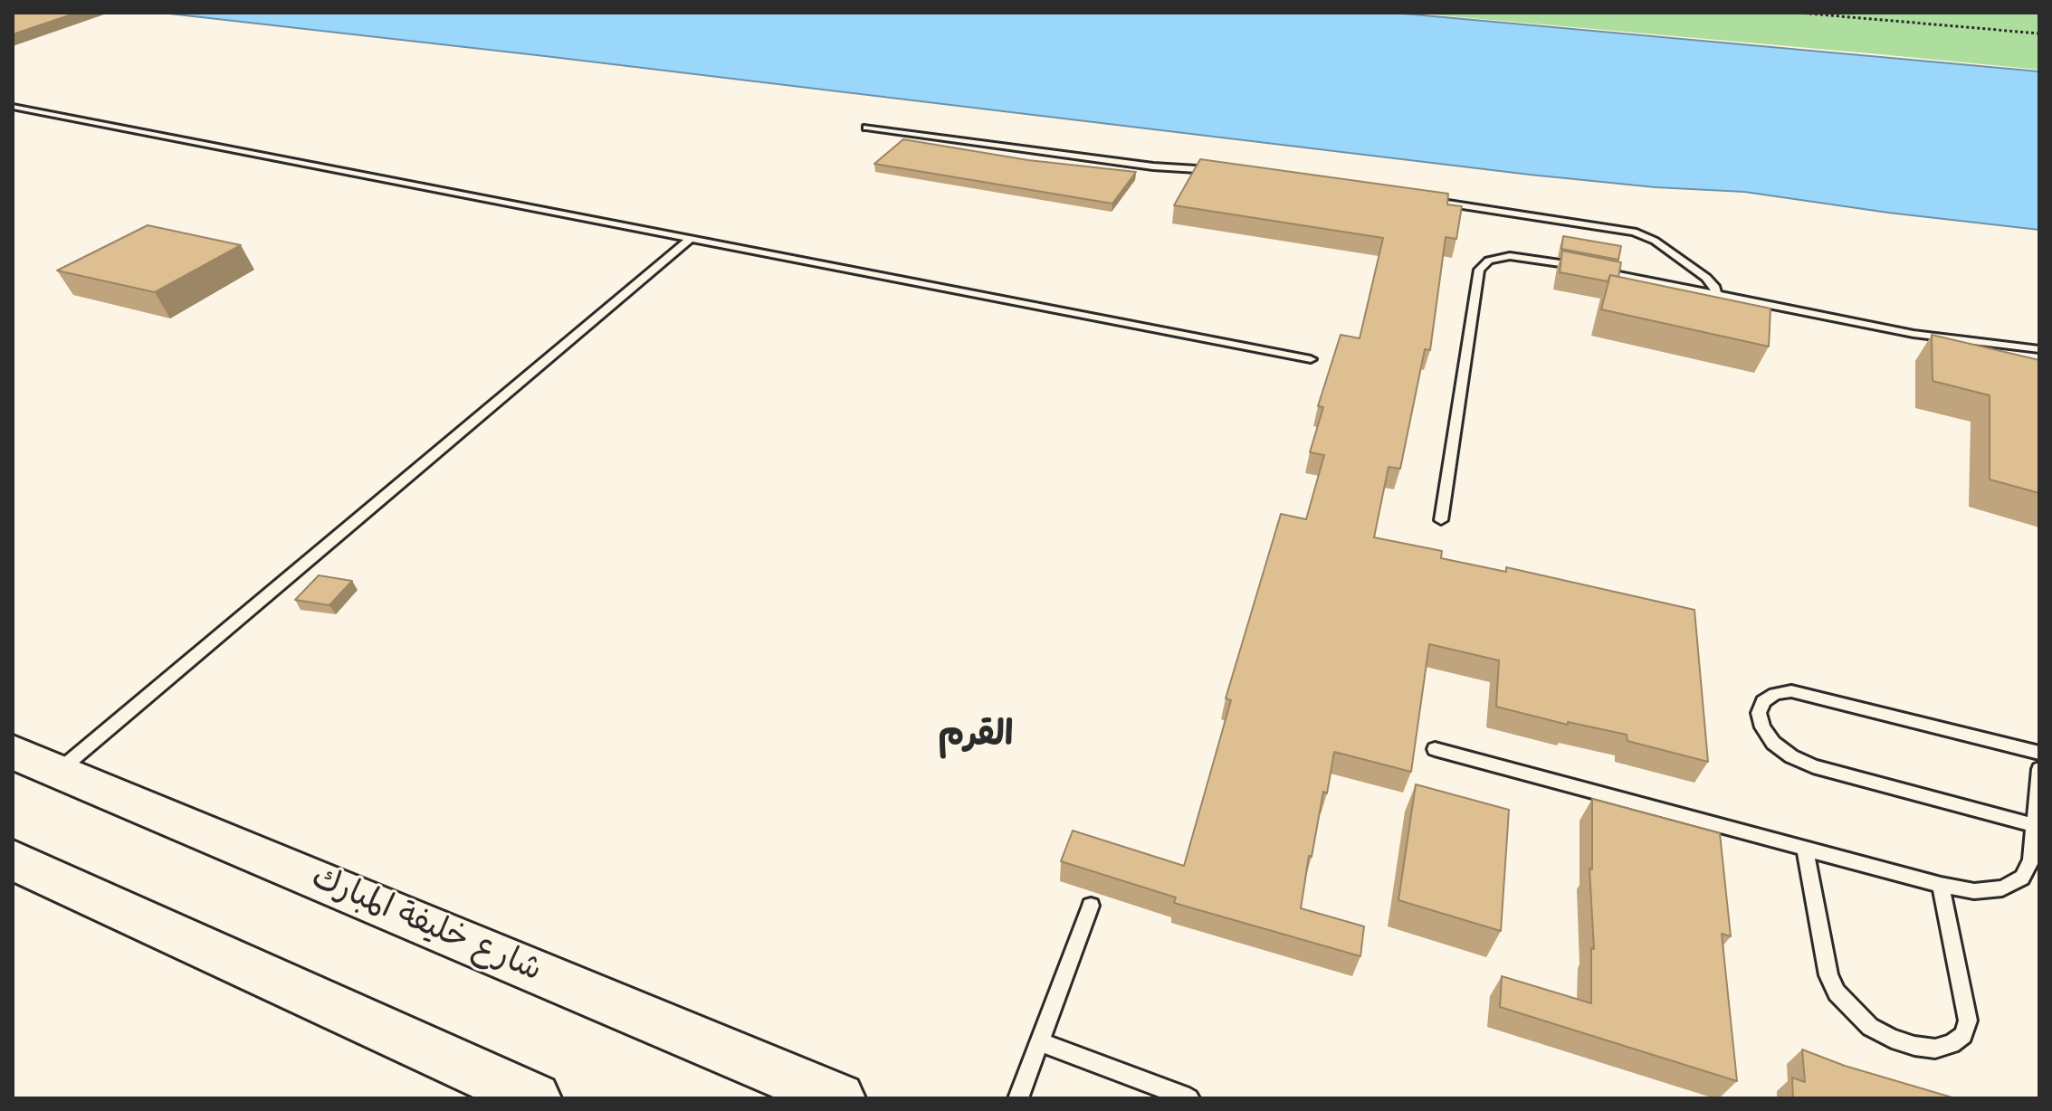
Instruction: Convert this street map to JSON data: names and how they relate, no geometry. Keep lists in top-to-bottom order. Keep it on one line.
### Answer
{"streets":{"street":["شارع خليفة المبارك"]},"districts":["القرم"]}
